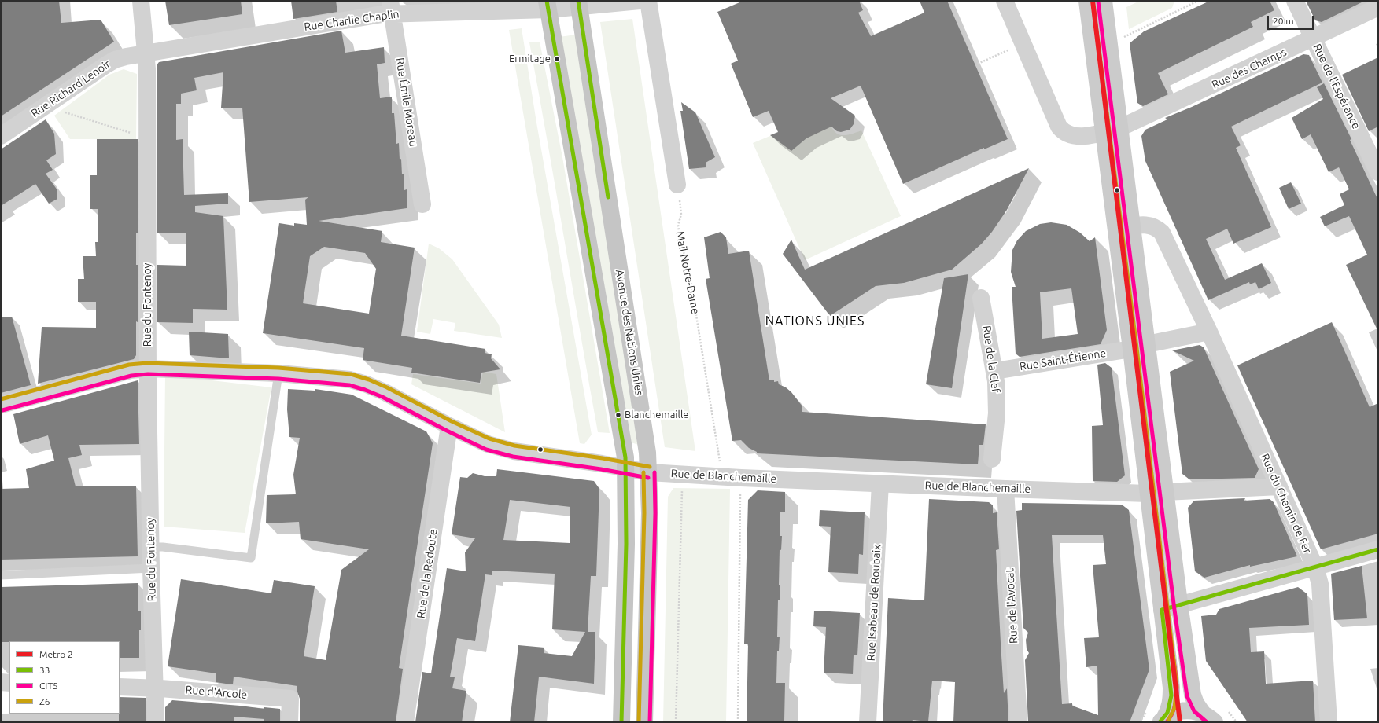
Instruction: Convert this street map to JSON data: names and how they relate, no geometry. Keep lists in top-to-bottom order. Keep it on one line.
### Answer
{"streets":{"main road":["Avenue des Nations Unies"],"street":["Rue Charlie Chaplin","Rue des Champs","Rue de l'Espérance","Rue Richard Lenoir","Rue Émile Moreau","Rue du Fontenoy","Rue de la Clef","Rue Saint-Étienne","Rue de Blanchemaille","Rue du Chemin de Fer","Rue de la Redoute","Rue Isabeau de Roubaix","Rue de l'Avocat","Rue d'Arcole"],"path":["Mail Notre-Dame"]},"crossings":[["Rue Charlie Chaplin","Rue Richard Lenoir"],["Rue Charlie Chaplin","Rue Émile Moreau"],["Rue Charlie Chaplin","Rue du Fontenoy"],["Rue Charlie Chaplin","Avenue des Nations Unies"],["Rue des Champs","Rue de l'Espérance"],["Rue Richard Lenoir","Rue du Fontenoy"],["Rue du Fontenoy","Rue de Blanchemaille"],["Rue du Fontenoy","Rue d'Arcole"],["Avenue des Nations Unies","Rue de Blanchemaille"],["Rue de la Clef","Rue Saint-Étienne"],["Rue de Blanchemaille","Rue du Chemin de Fer"],["Rue de Blanchemaille","Rue de la Redoute"],["Rue de Blanchemaille","Rue Isabeau de Roubaix"],["Rue de Blanchemaille","Rue de l'Avocat"]],"districts":["NATIONS UNIES"],"places":["Ermitage","Blanchemaille"],"lines":["metro line 2","transit line 33","transit line Z6","transit line CIT5"],"legend":["Metro 2","33","CIT5","Z6"],"scale_bar":"20 m"}
